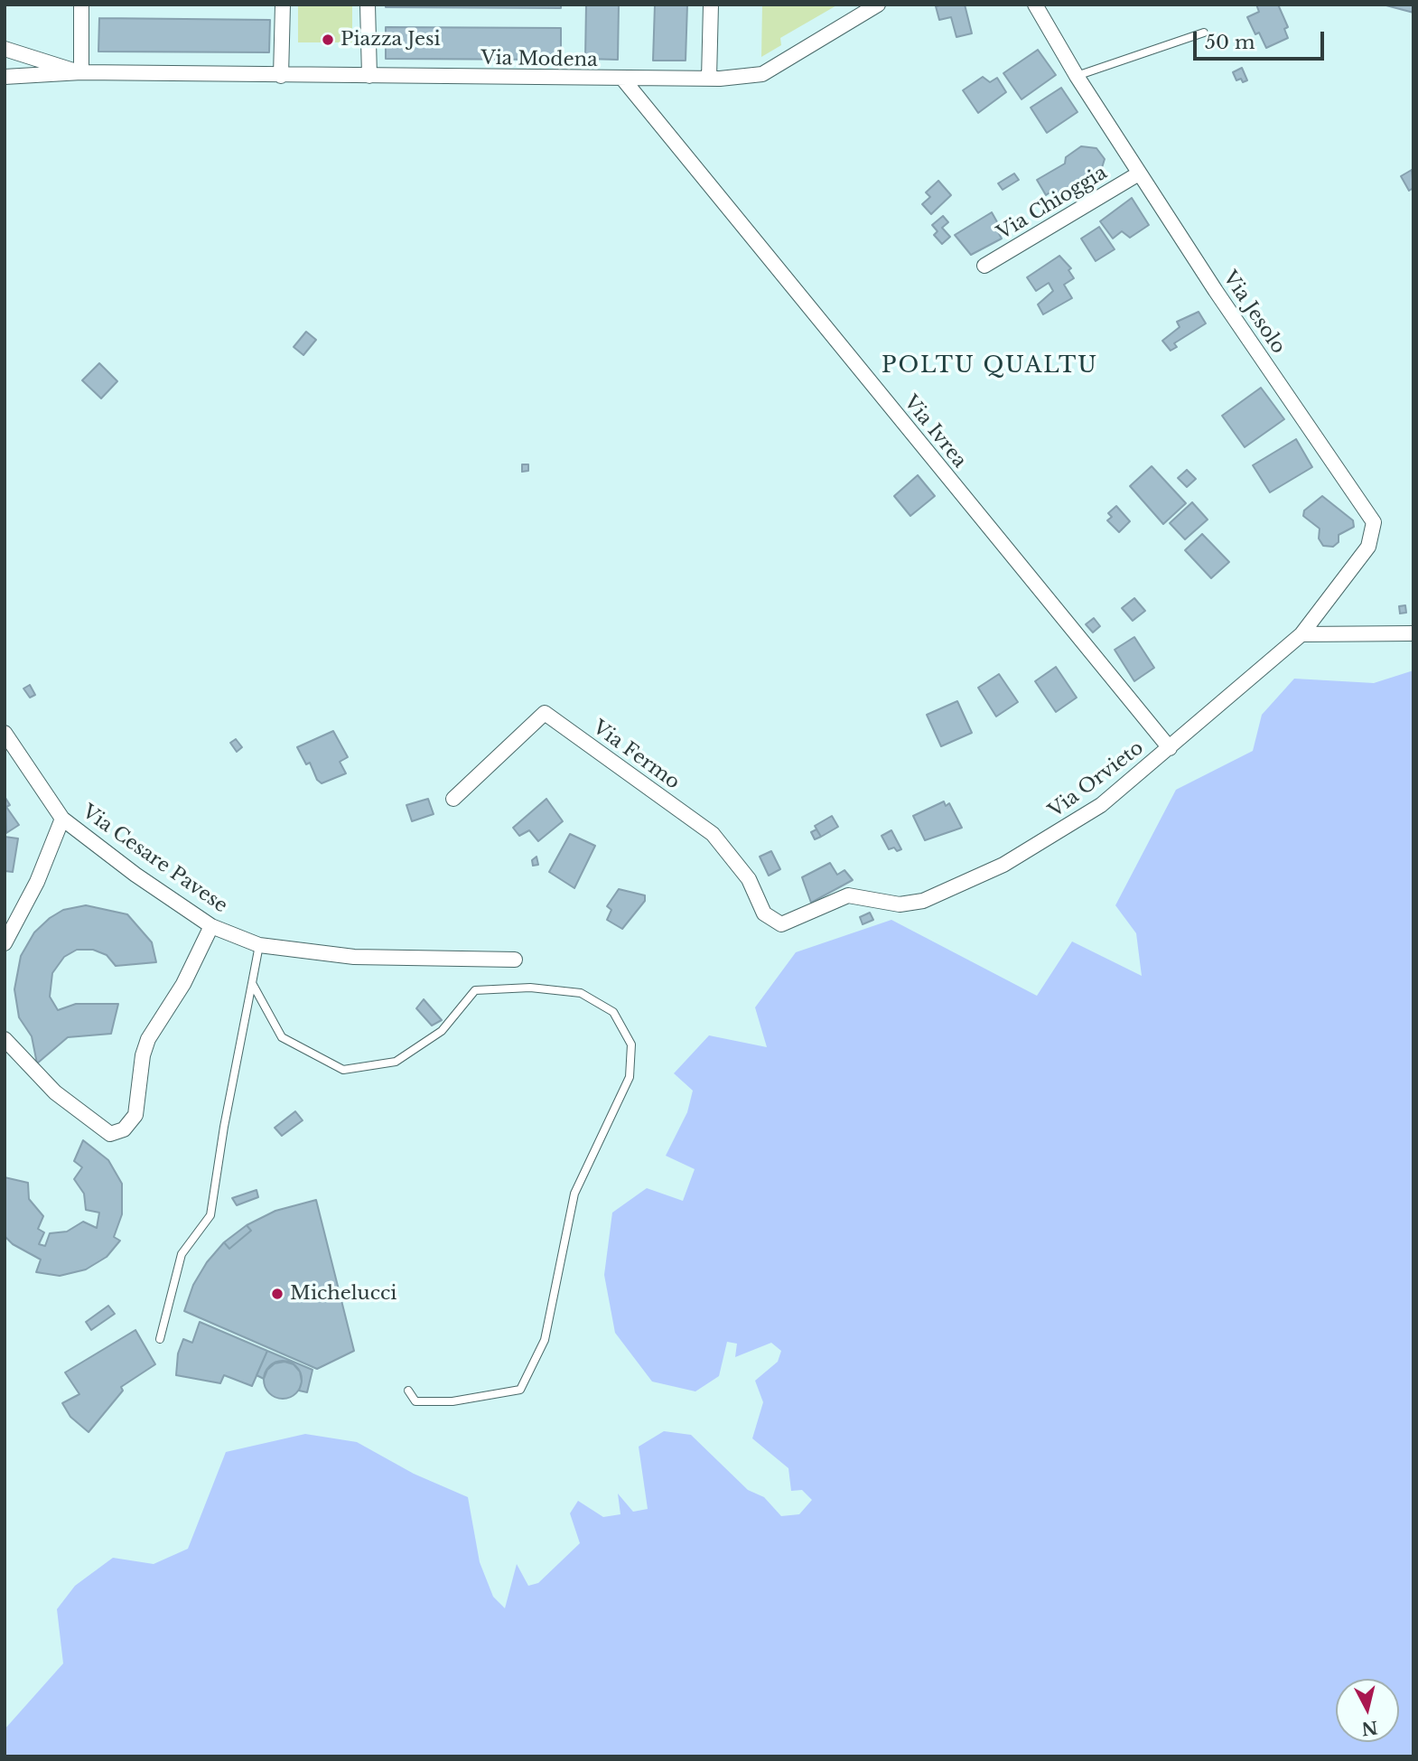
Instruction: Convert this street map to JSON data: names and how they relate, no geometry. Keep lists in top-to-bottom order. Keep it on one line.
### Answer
{"streets":{"street":["Via Modena","Via Chioggia","Via Jesolo","Via Ivrea","Via Fermo","Via Orvieto","Via Cesare Pavese"]},"crossings":[["Via Modena","Via Ivrea"],["Via Chioggia","Via Jesolo"],["Via Jesolo","Via Orvieto"],["Via Ivrea","Via Orvieto"],["Via Fermo","Via Orvieto"]],"districts":["POLTU QUALTU"],"places":["Piazza Jesi","Michelucci"],"scale_bar":"50 m","north":"bottom"}
